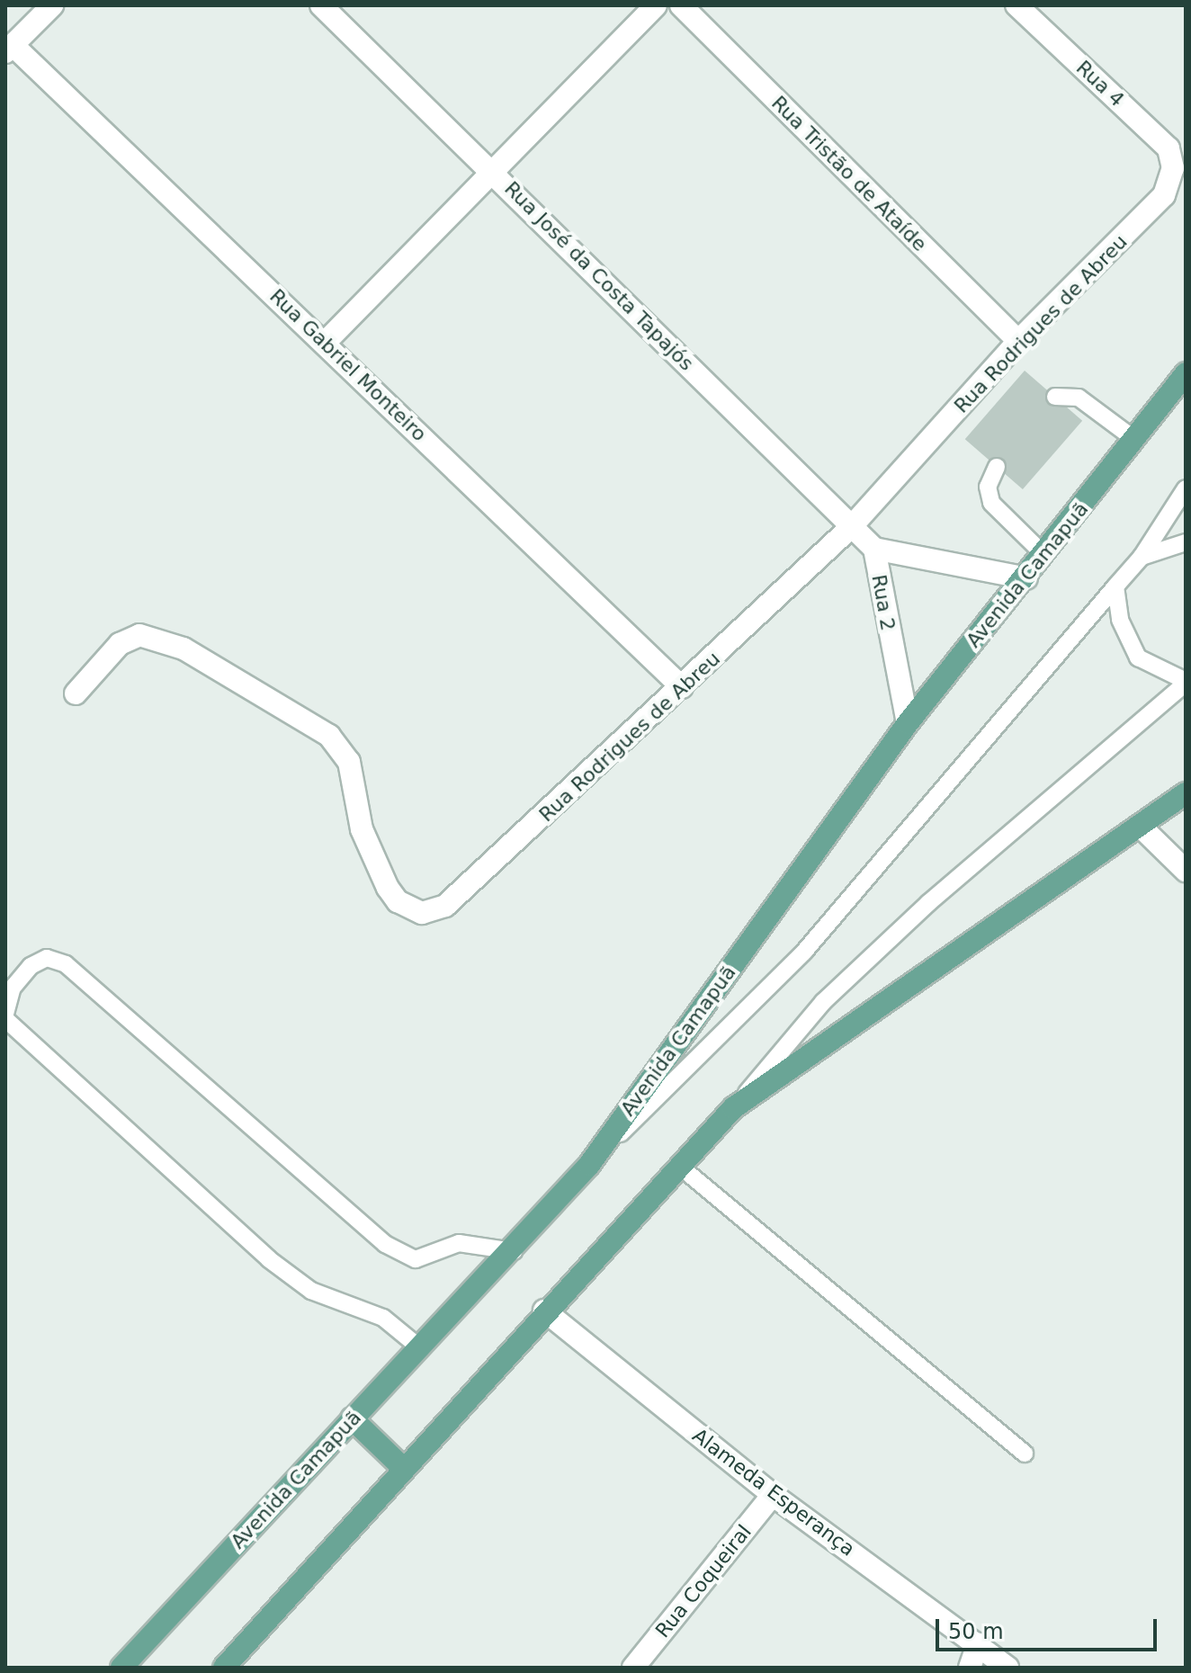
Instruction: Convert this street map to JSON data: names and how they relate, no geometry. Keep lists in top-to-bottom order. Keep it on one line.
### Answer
{"streets":{"main road":["Avenida Camapuã"],"street":["Rua 4","Rua Tristão de Ataíde","Rua José da Costa Tapajós","Rua Rodrigues de Abreu","Rua Gabriel Monteiro","Rua 2","Alameda Esperança","Rua Coqueiral"]},"crossings":[["Rua 4","Rua Rodrigues de Abreu"],["Rua Tristão de Ataíde","Rua Rodrigues de Abreu"],["Rua José da Costa Tapajós","Rua Rodrigues de Abreu"],["Rua José da Costa Tapajós","Rua 2"],["Rua Rodrigues de Abreu","Rua Gabriel Monteiro"],["Avenida Camapuã","Rua 2"],["Alameda Esperança","Rua Coqueiral"]],"scale_bar":"50 m"}
